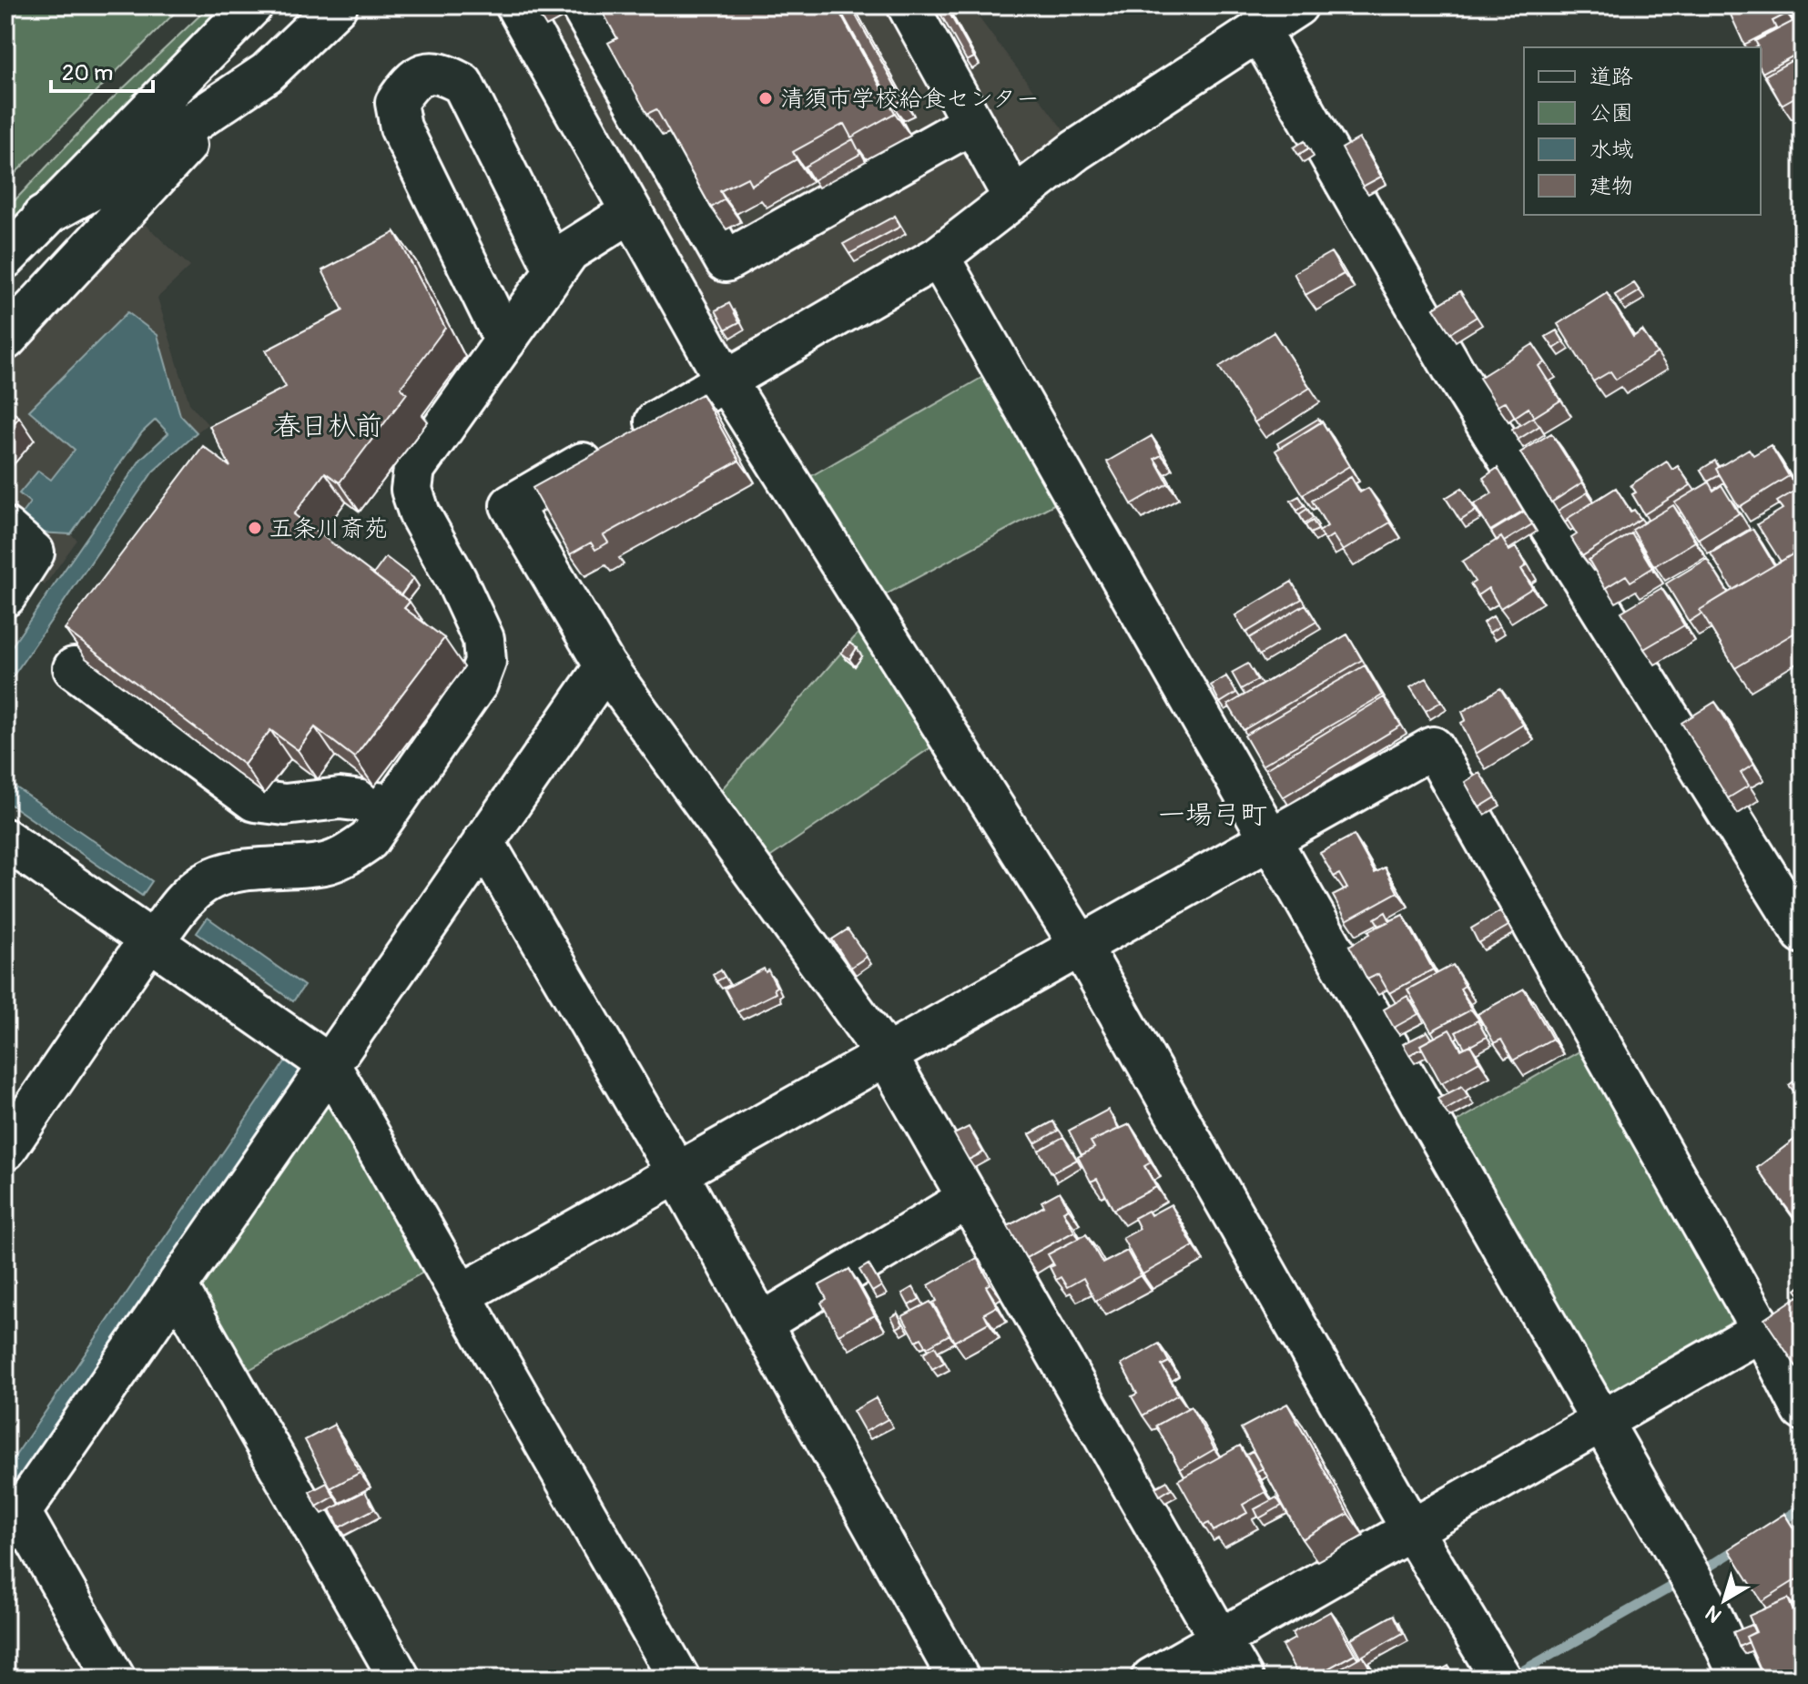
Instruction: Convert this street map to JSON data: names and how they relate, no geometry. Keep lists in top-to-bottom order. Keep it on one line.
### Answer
{"districts":["春日杁前","一場弓町"],"places":["清須市学校給食センター","五条川斎苑"],"legend":["道路","公園","水域","建物"],"scale_bar":"20 m","north":"bottom left"}
